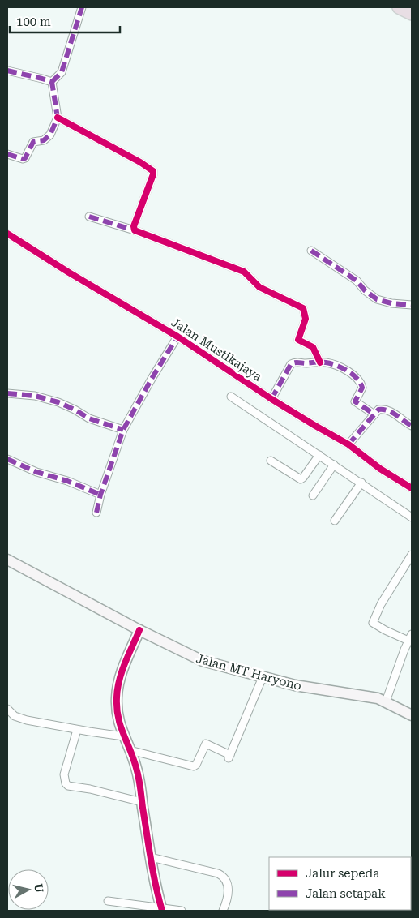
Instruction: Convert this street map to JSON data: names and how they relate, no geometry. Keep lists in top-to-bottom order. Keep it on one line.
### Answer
{"streets":{"main road":["Jalan MT Haryono"],"street":["Jalan Mustikajaya"]},"legend":["Jalur sepeda","Jalan setapak"],"scale_bar":"100 m","north":"right"}
